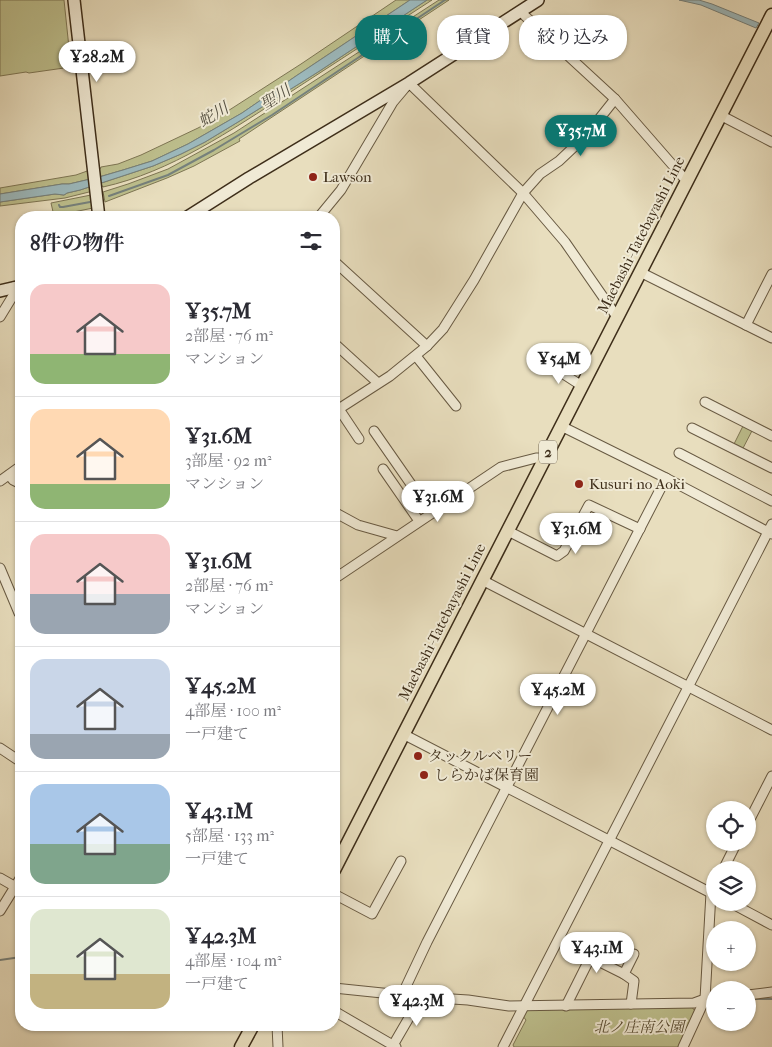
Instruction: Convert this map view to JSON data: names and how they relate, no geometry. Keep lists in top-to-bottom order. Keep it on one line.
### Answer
{"streets":{"main road":["Maebashi-Tatebayashi Line","2"]},"water":["聖川","蛇川"],"parks":["北ノ庄南公園"],"places":["Lawson","Kusuri no Aoki","タックルベリー","しらかば保育園"],"page":{"chip":["購入","賃貸","絞り込み"],"price":["¥28.2M","¥35.7M","¥54M","¥31.6M","¥31.6M","¥45.2M","¥43.1M","¥42.3M"],"heading":"8件の物件","list":[{"name":"¥35.7M","note":"2部屋 · 76 m² · マンション"},{"name":"¥31.6M","note":"3部屋 · 92 m² · マンション"},{"name":"¥31.6M","note":"2部屋 · 76 m² · マンション"},{"name":"¥45.2M","note":"4部屋 · 100 m² · 一戸建て"},{"name":"¥43.1M","note":"5部屋 · 133 m² · 一戸建て"},{"name":"¥42.3M","note":"4部屋 · 104 m² · 一戸建て"}],"map_buttons":["+","−"]}}
